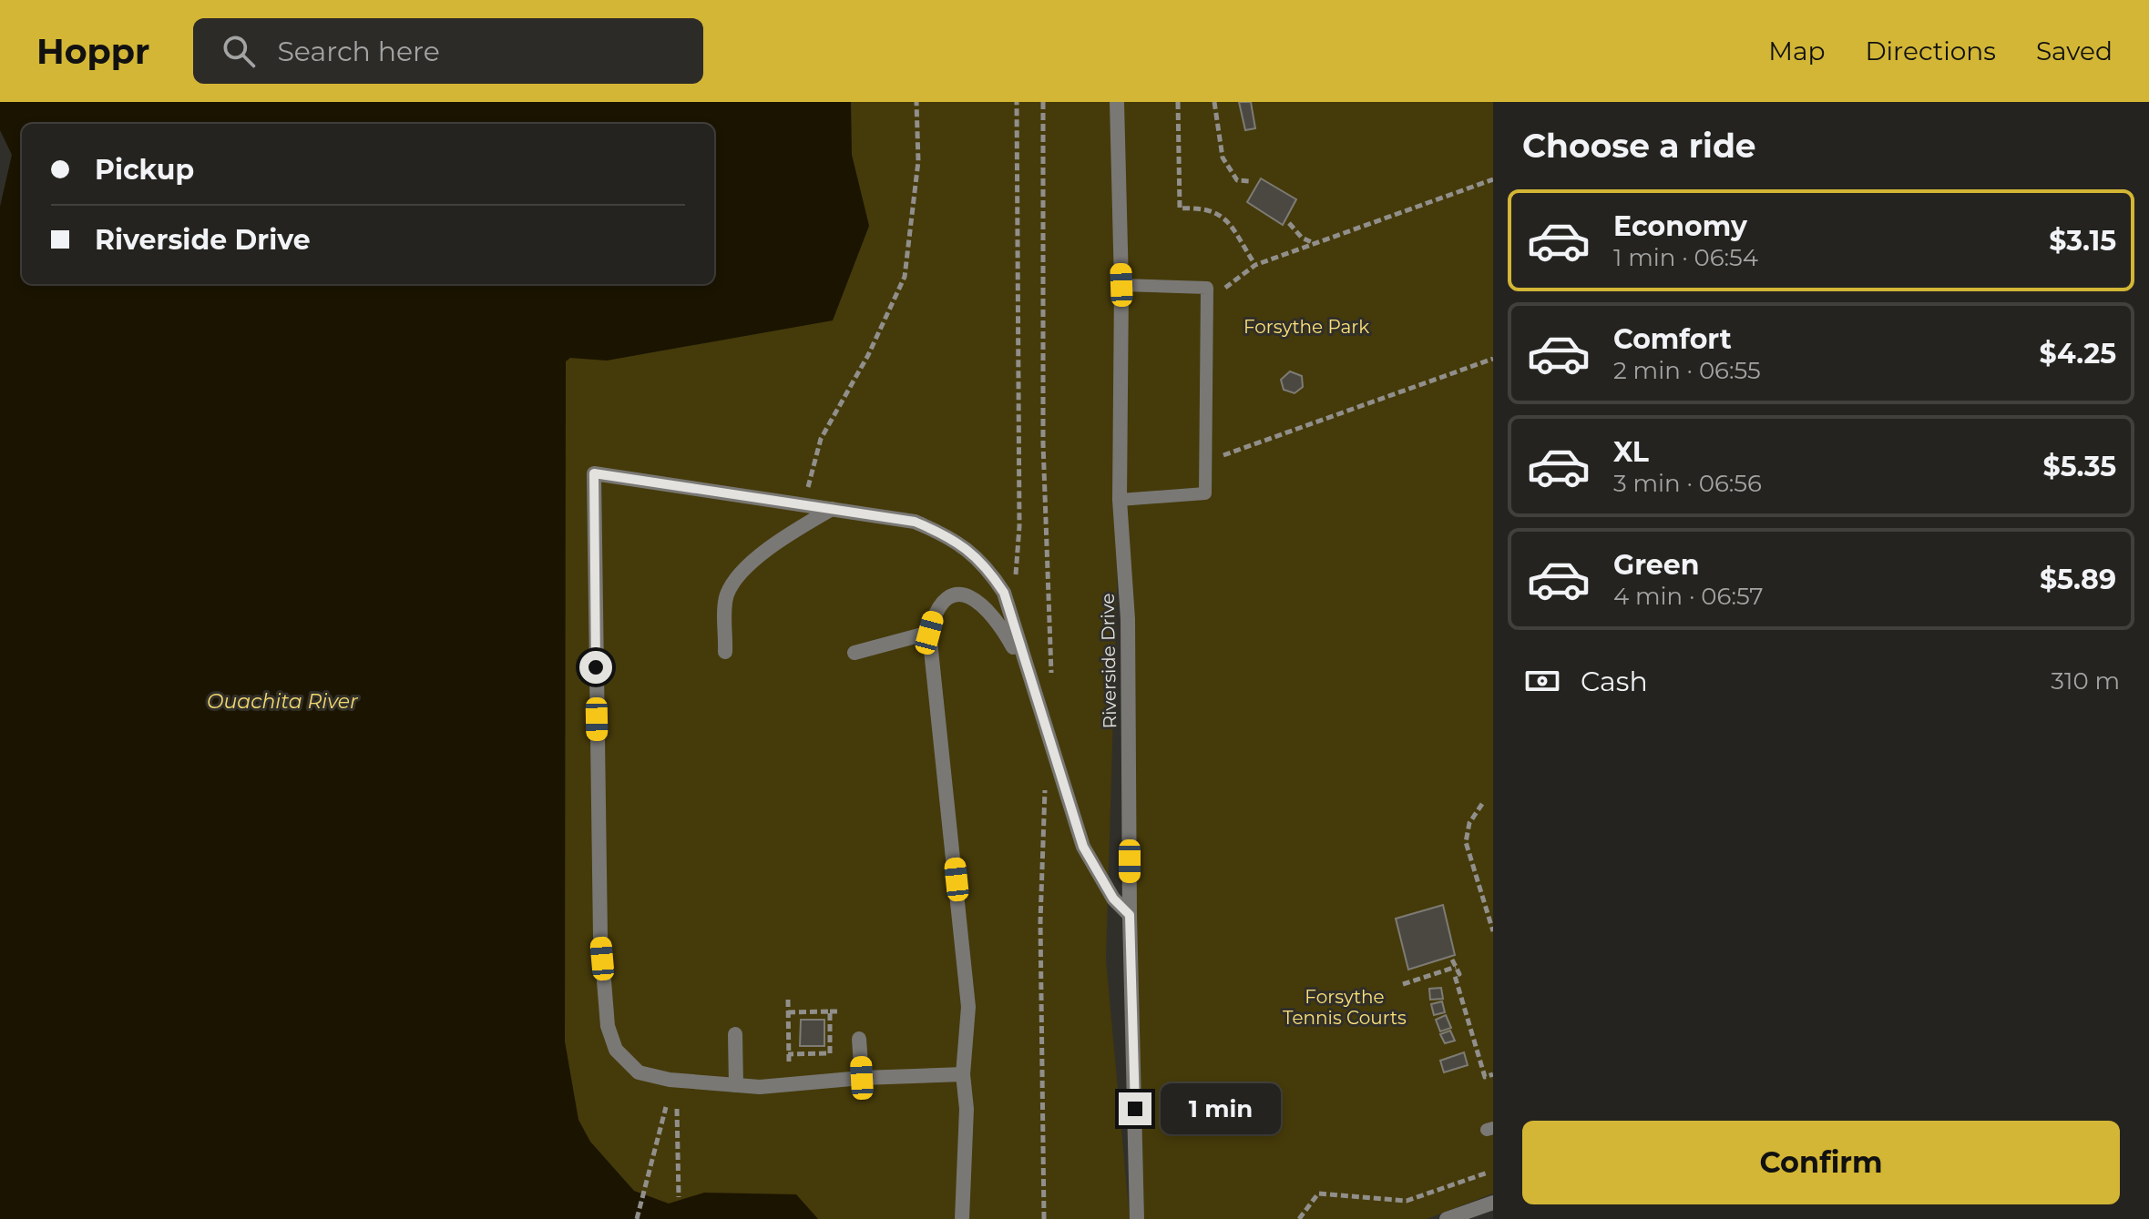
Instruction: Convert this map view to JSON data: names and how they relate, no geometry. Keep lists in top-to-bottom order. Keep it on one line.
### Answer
{"streets":{"street":["Riverside Drive"]},"water":["Ouachita River"],"parks":["Forsythe Park","Forsythe Tennis Courts"],"page":{"header":"Hoppr","search":"Search here","nav":["Map","Directions","Saved"],"heading":"Choose a ride","banner":["Pickup","Riverside Drive"],"list":[{"name":"Economy","note":"1 min · 06:54","value":"$3.15"},{"name":"Comfort","note":"2 min · 06:55","value":"$4.25"},{"name":"XL","note":"3 min · 06:56","value":"$5.35"},{"name":"Green","note":"4 min · 06:57","value":"$5.89"}],"pay":["Cash","310 m"],"bubble":"1 min","buttons":"Confirm"}}
